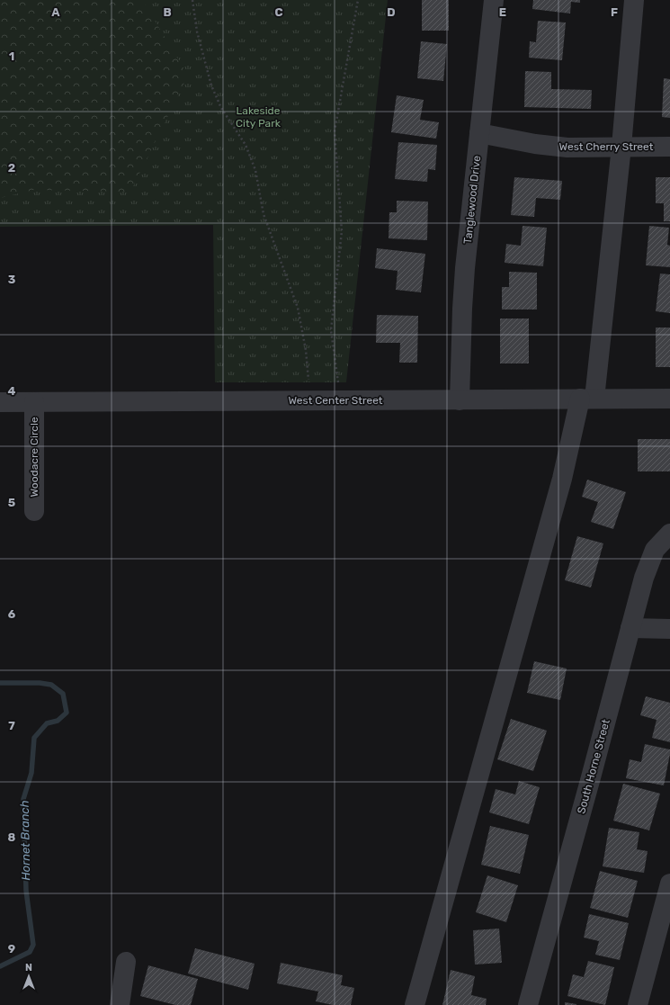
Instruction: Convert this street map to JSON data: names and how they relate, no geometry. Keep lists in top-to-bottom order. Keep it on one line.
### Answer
{"streets":{"street":["West Cherry Street","Tanglewood Drive","West Center Street","Woodacre Circle","South Horne Street"]},"crossings":[["West Cherry Street","Tanglewood Drive"],["Tanglewood Drive","West Center Street"],["West Center Street","Woodacre Circle"]],"water":["Hornet Branch"],"parks":["Lakeside City Park"],"north":"top","grid":{"columns":["A","B","C","D","E","F"],"rows":["1","2","3","4","5","6","7","8","9"]}}
